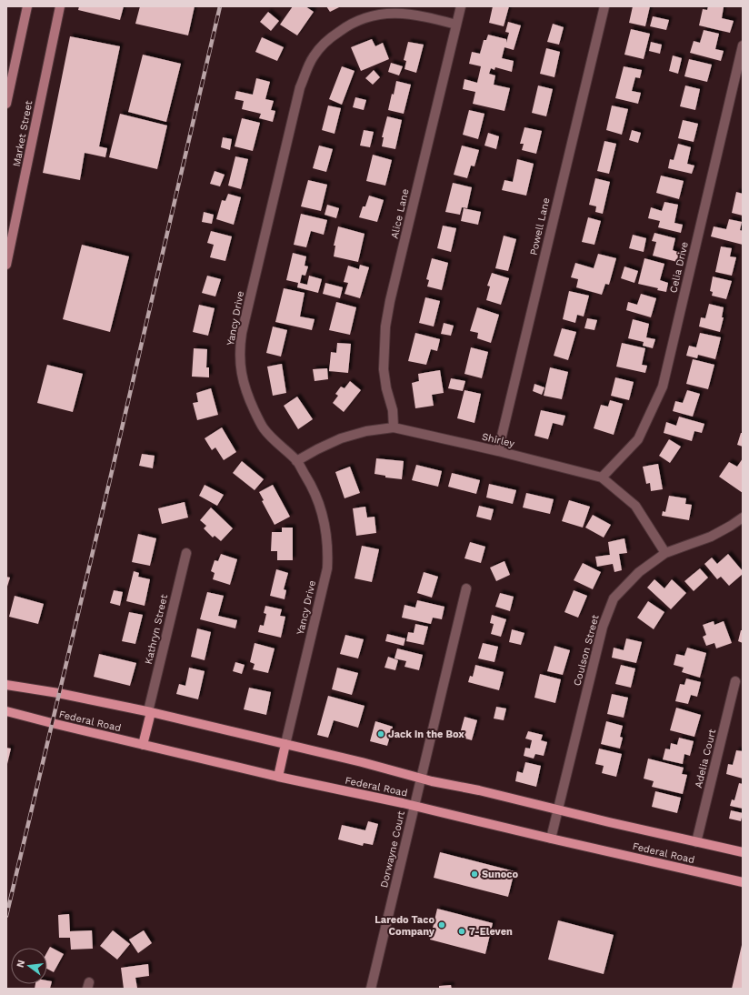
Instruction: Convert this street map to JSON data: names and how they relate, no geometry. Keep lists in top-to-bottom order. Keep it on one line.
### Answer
{"streets":{"main road":["Market Street","Federal Road"],"street":["Alice Lane","Powell Lane","Celia Drive","Yancy Drive","Shirley","Kathryn Street","Coulson Street","Adelia Court","Dorwayne Court"]},"crossings":[["Alice Lane","Yancy Drive"],["Alice Lane","Shirley"],["Powell Lane","Shirley"],["Celia Drive","Shirley"],["Yancy Drive","Shirley"],["Yancy Drive","Federal Road"],["Shirley","Coulson Street"],["Kathryn Street","Federal Road"],["Coulson Street","Federal Road"],["Federal Road","Adelia Court"],["Federal Road","Dorwayne Court"]],"places":["Jack in the Box","Sunoco","Laredo Taco Company","7-Eleven"],"north":"left"}
